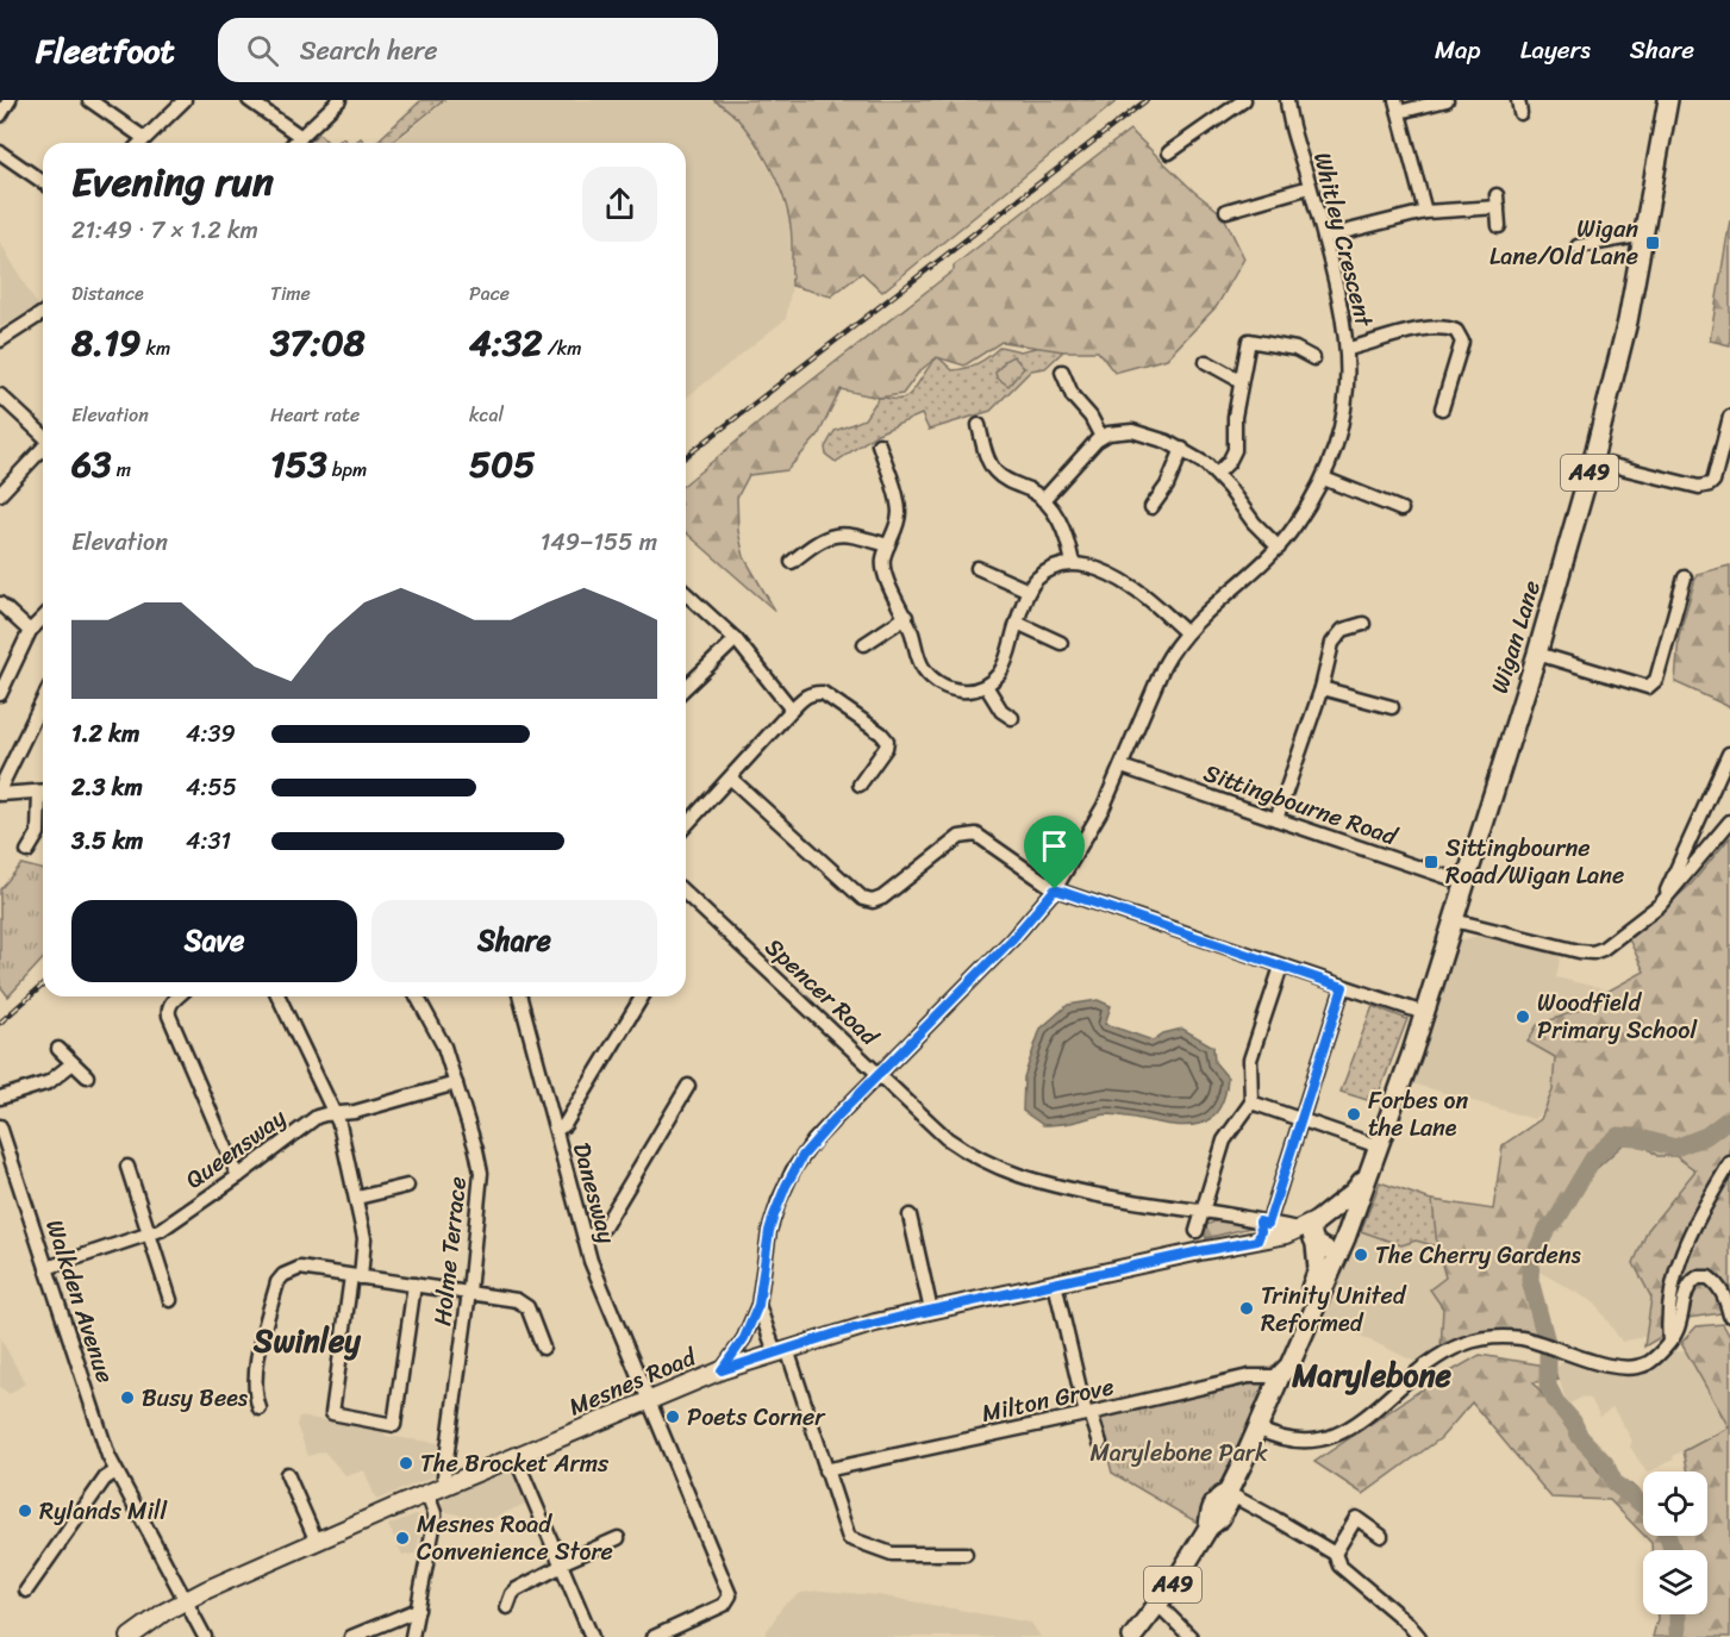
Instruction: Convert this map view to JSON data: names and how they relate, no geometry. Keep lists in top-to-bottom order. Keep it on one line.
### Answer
{"streets":{"highway":["A49","Wigan Lane"],"main road":["Mesnes Road"],"street":["Whitley Crescent","Sittingbourne Road","Spencer Road","Queensway","Danesway","Holme Terrace","Walkden Avenue","Milton Grove"]},"crossings":[["Whitley Crescent","Sittingbourne Road"],["Whitley Crescent","Spencer Road"],["Whitley Crescent","Mesnes Road"],["Whitley Crescent","Milton Grove"],["A49","Wigan Lane"],["A49","Mesnes Road"],["Wigan Lane","Sittingbourne Road"],["Wigan Lane","Mesnes Road"],["Wigan Lane","Milton Grove"],["Spencer Road","Mesnes Road"],["Queensway","Holme Terrace"],["Queensway","Walkden Avenue"],["Danesway","Mesnes Road"],["Holme Terrace","Mesnes Road"],["Walkden Avenue","Mesnes Road"]],"districts":["Swinley","Marylebone"],"parks":["Marylebone Park"],"places":{"transit":["Wigan Lane/Old Lane","Sittingbourne Road/Wigan Lane"],"other":["Woodfield Primary School","Forbes on the Lane","The Cherry Gardens","Trinity United Reformed","Busy Bees","Poets Corner","The Brocket Arms","Rylands Mill","Mesnes Road Convenience Store"]},"page":{"header":"Fleetfoot","search":"Search here","nav":["Map","Layers","Share"],"heading":["Evening run","21:49 · 7 × 1.2 km"],"stats":[["Distance","8.19 km"],["Time","37:08"],["Pace","4:32 /km"],["Elevation","63 m"],["Heart rate","153 bpm"],["kcal","505"]],"chart":["Elevation","149–155 m"],"list":[{"name":"1.2 km","note":"4:39"},{"name":"2.3 km","note":"4:55"},{"name":"3.5 km","note":"4:31"}],"buttons":["Save","Share"]}}
